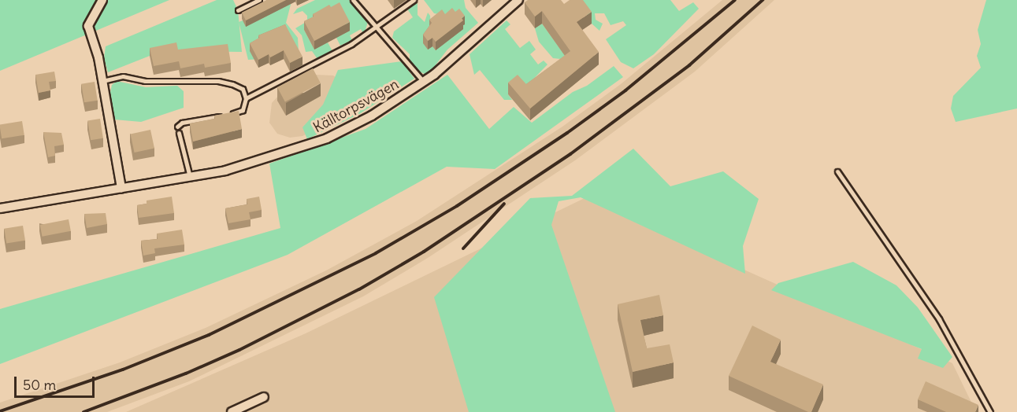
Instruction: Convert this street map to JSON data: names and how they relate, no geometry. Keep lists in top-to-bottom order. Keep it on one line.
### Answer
{"streets":{"street":["Källtorpsvägen"]},"scale_bar":"50 m"}
